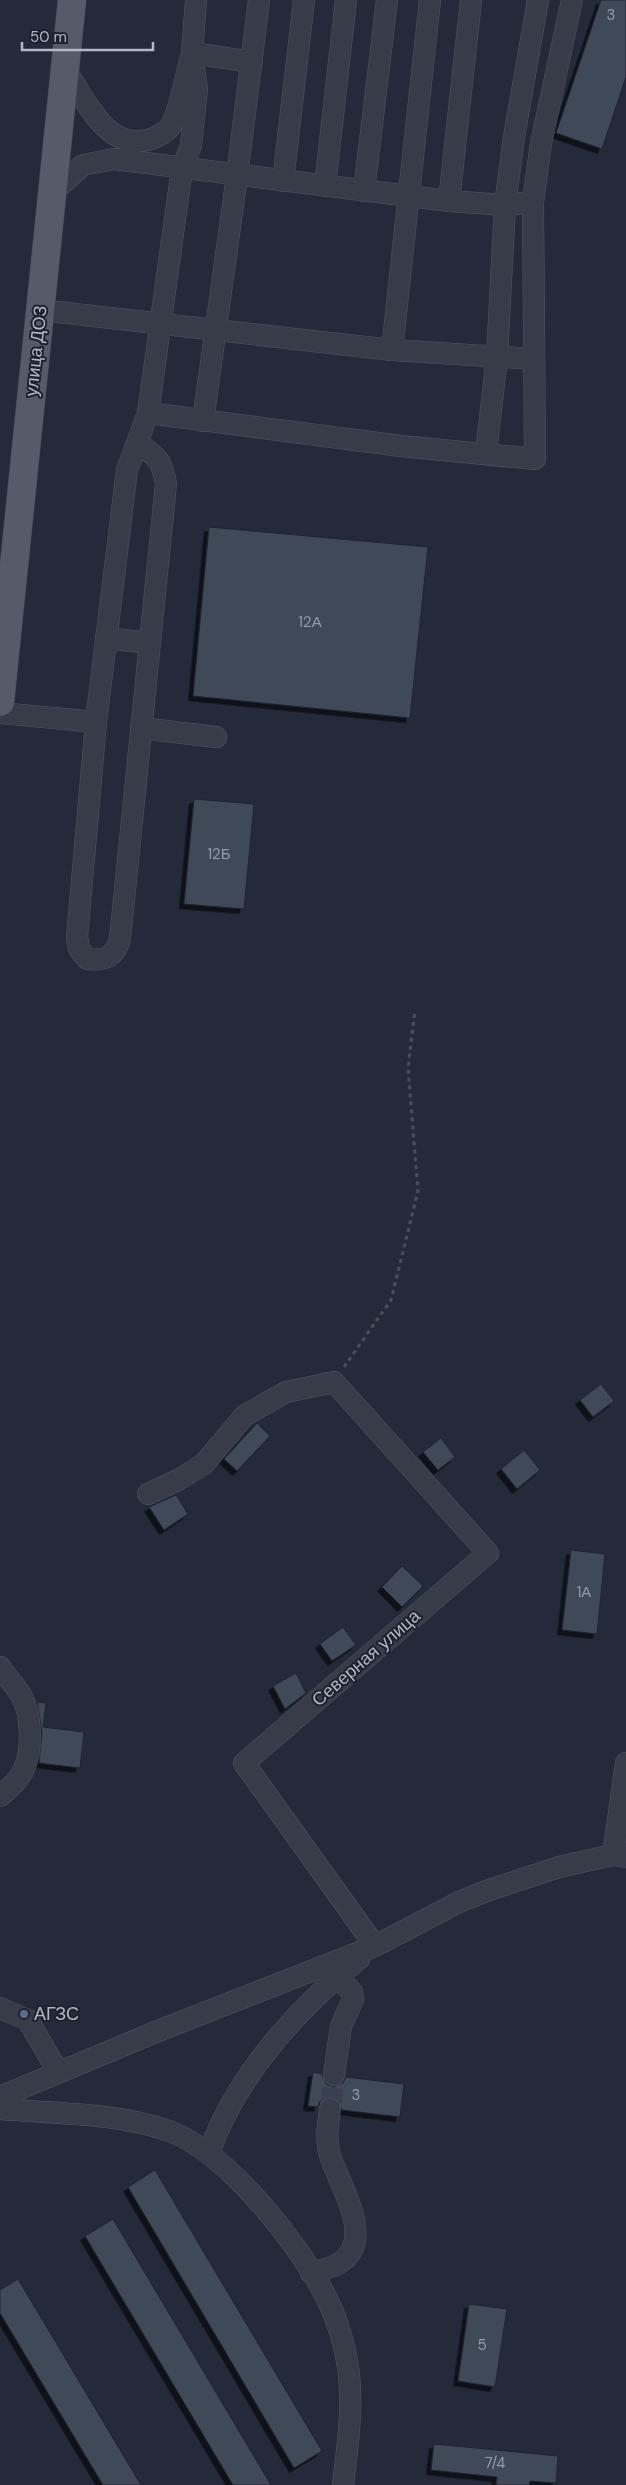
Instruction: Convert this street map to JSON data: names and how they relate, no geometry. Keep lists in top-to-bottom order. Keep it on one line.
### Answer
{"streets":{"main road":["улица ДОЗ"],"street":["Северная улица"]},"places":["АГЗС"],"house_numbers":["3","12А","12Б","1А","3","5","7/4"],"scale_bar":"50 m"}
